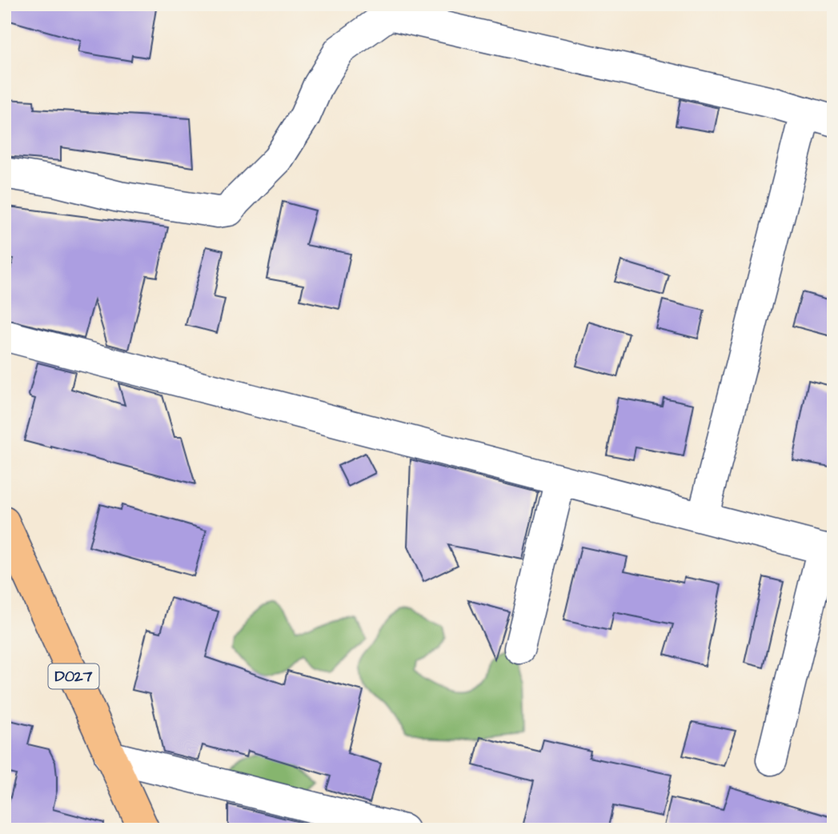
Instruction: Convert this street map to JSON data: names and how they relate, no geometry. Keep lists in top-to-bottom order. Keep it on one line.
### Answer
{"streets":{"main road":["D027"]}}
